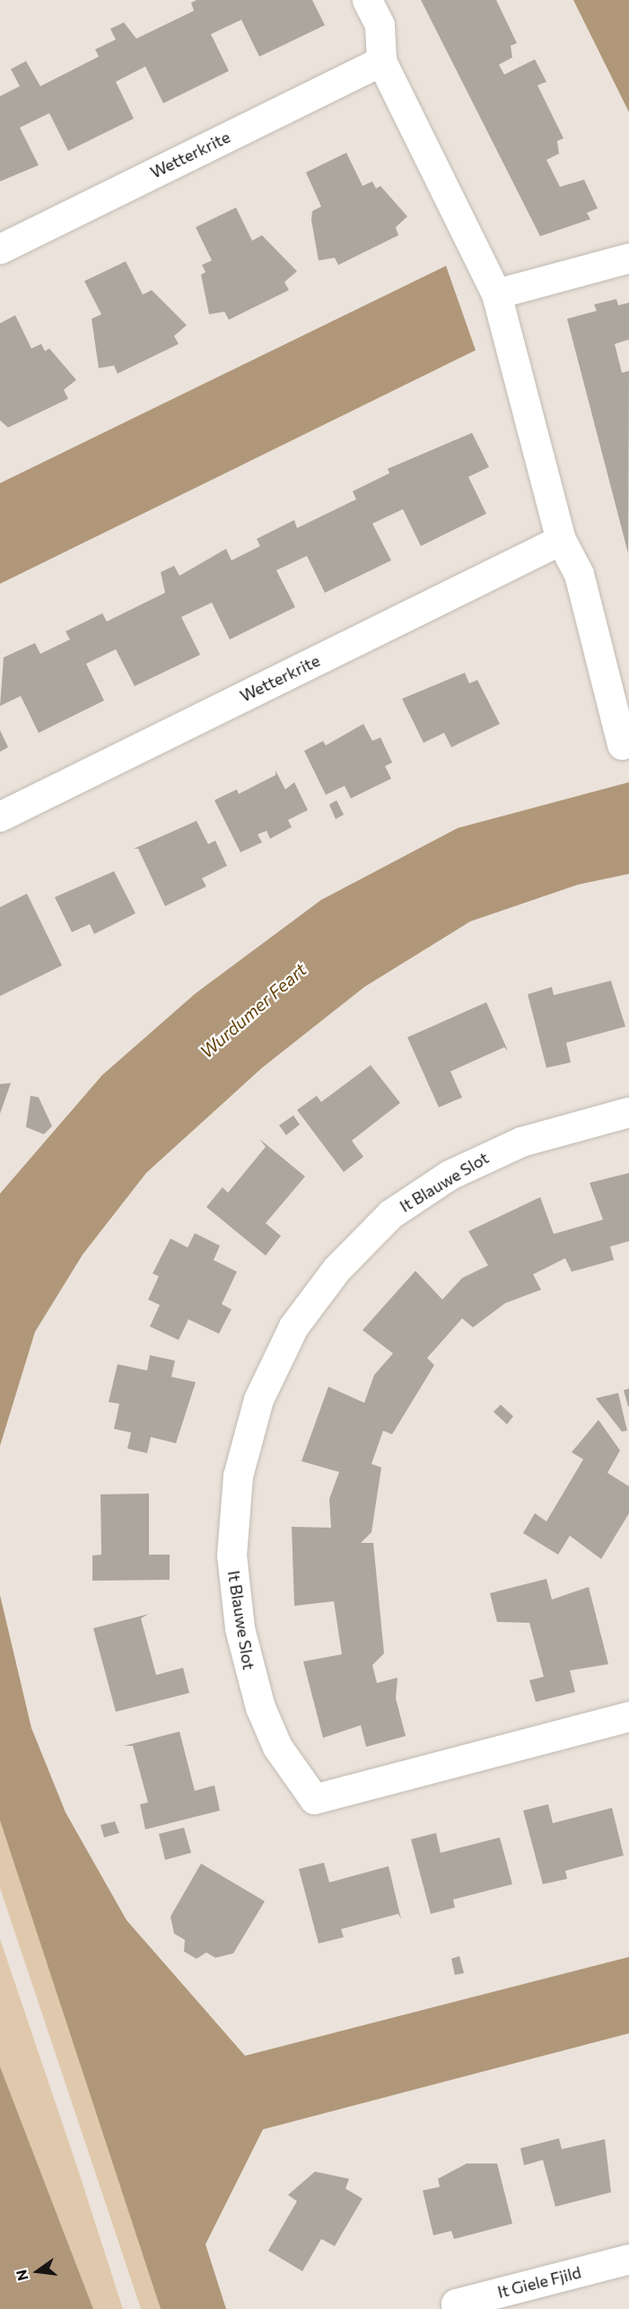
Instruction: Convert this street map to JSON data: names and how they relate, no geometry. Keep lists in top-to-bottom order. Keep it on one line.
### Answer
{"streets":{"street":["Wetterkrite","It Blauwe Slot","It Giele Fjild"]},"water":["Wurdumer Feart"],"north":"left"}
